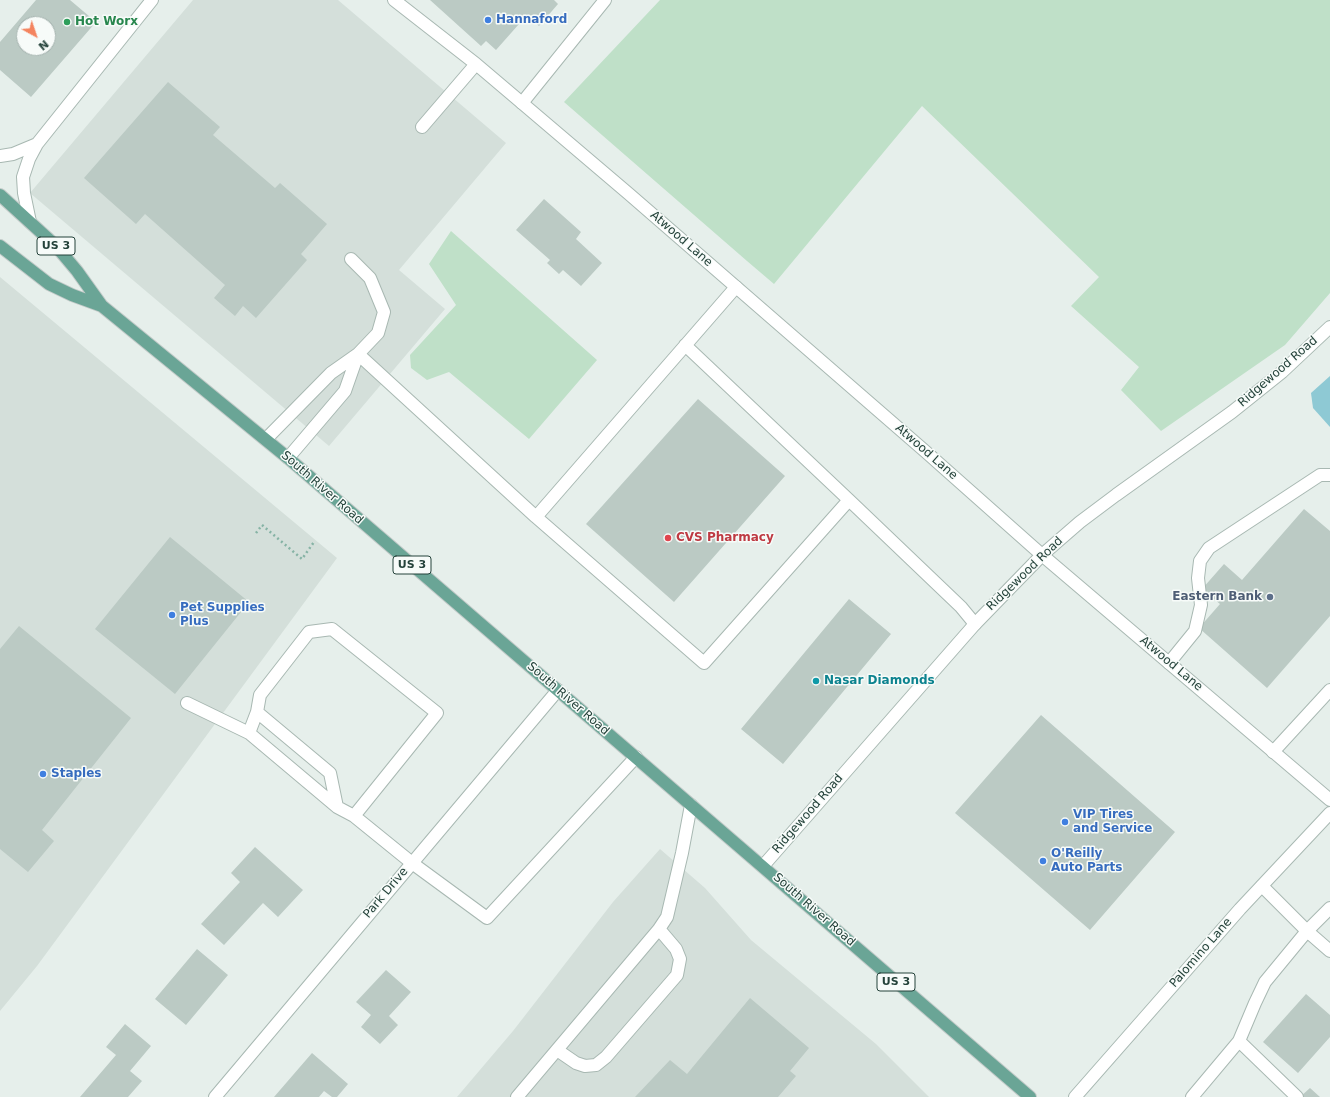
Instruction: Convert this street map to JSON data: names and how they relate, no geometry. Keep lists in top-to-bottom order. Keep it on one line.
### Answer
{"streets":{"main road":["US 3","South River Road"],"street":["Atwood Lane","Ridgewood Road","Park Drive","Palomino Lane"]},"crossings":[["Atwood Lane","Ridgewood Road"],["Ridgewood Road","South River Road"],["South River Road","Park Drive"]],"places":["Hannaford","Hot Worx","CVS Pharmacy","Eastern Bank","Pet Supplies Plus","Nasar Diamonds","Staples","VIP Tires and Service","O'Reilly Auto Parts"],"north":"bottom right"}
